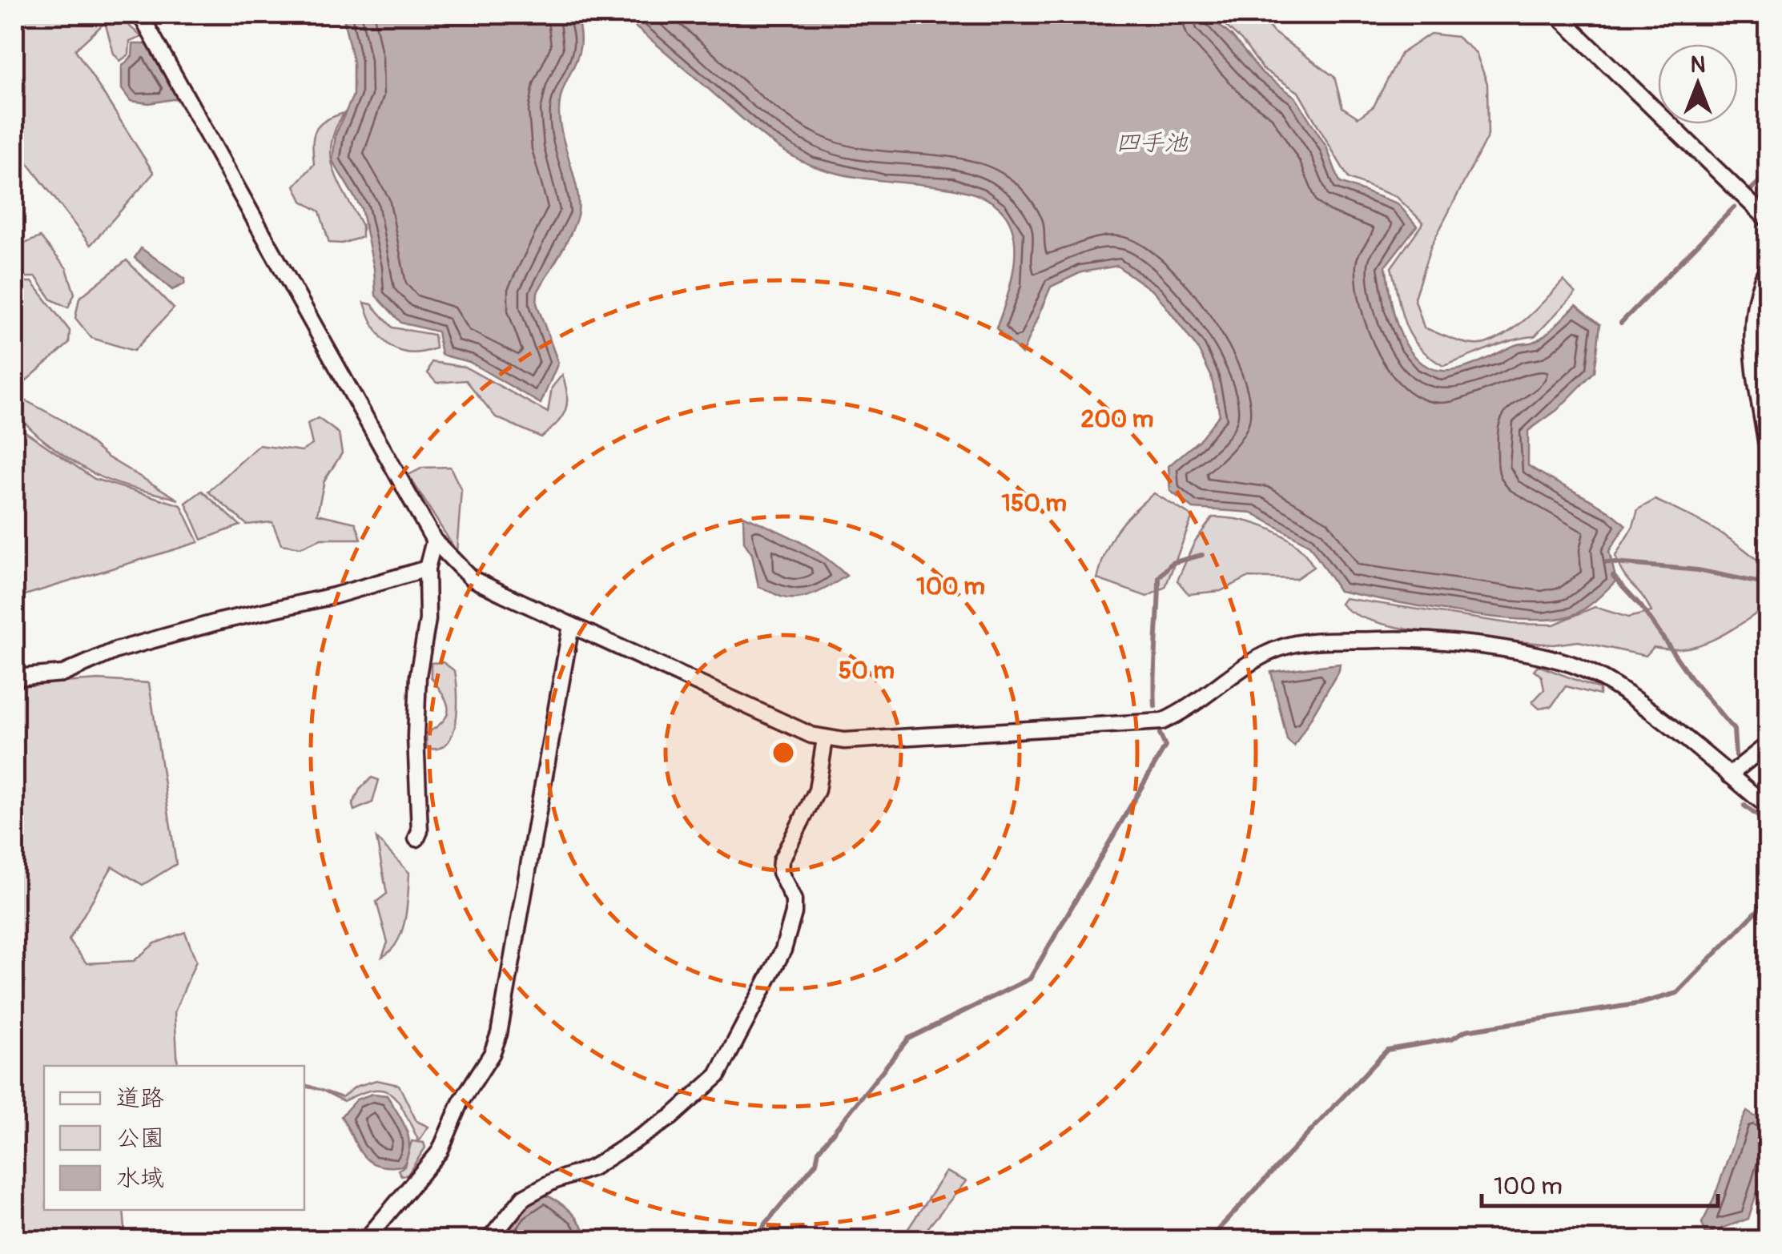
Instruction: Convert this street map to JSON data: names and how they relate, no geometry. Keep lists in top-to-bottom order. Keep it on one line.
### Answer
{"water":["四手池"],"legend":["道路","公園","水域"],"scale_bar":"100 m","north":"top","rings":["200 m","150 m","100 m","50 m"]}
